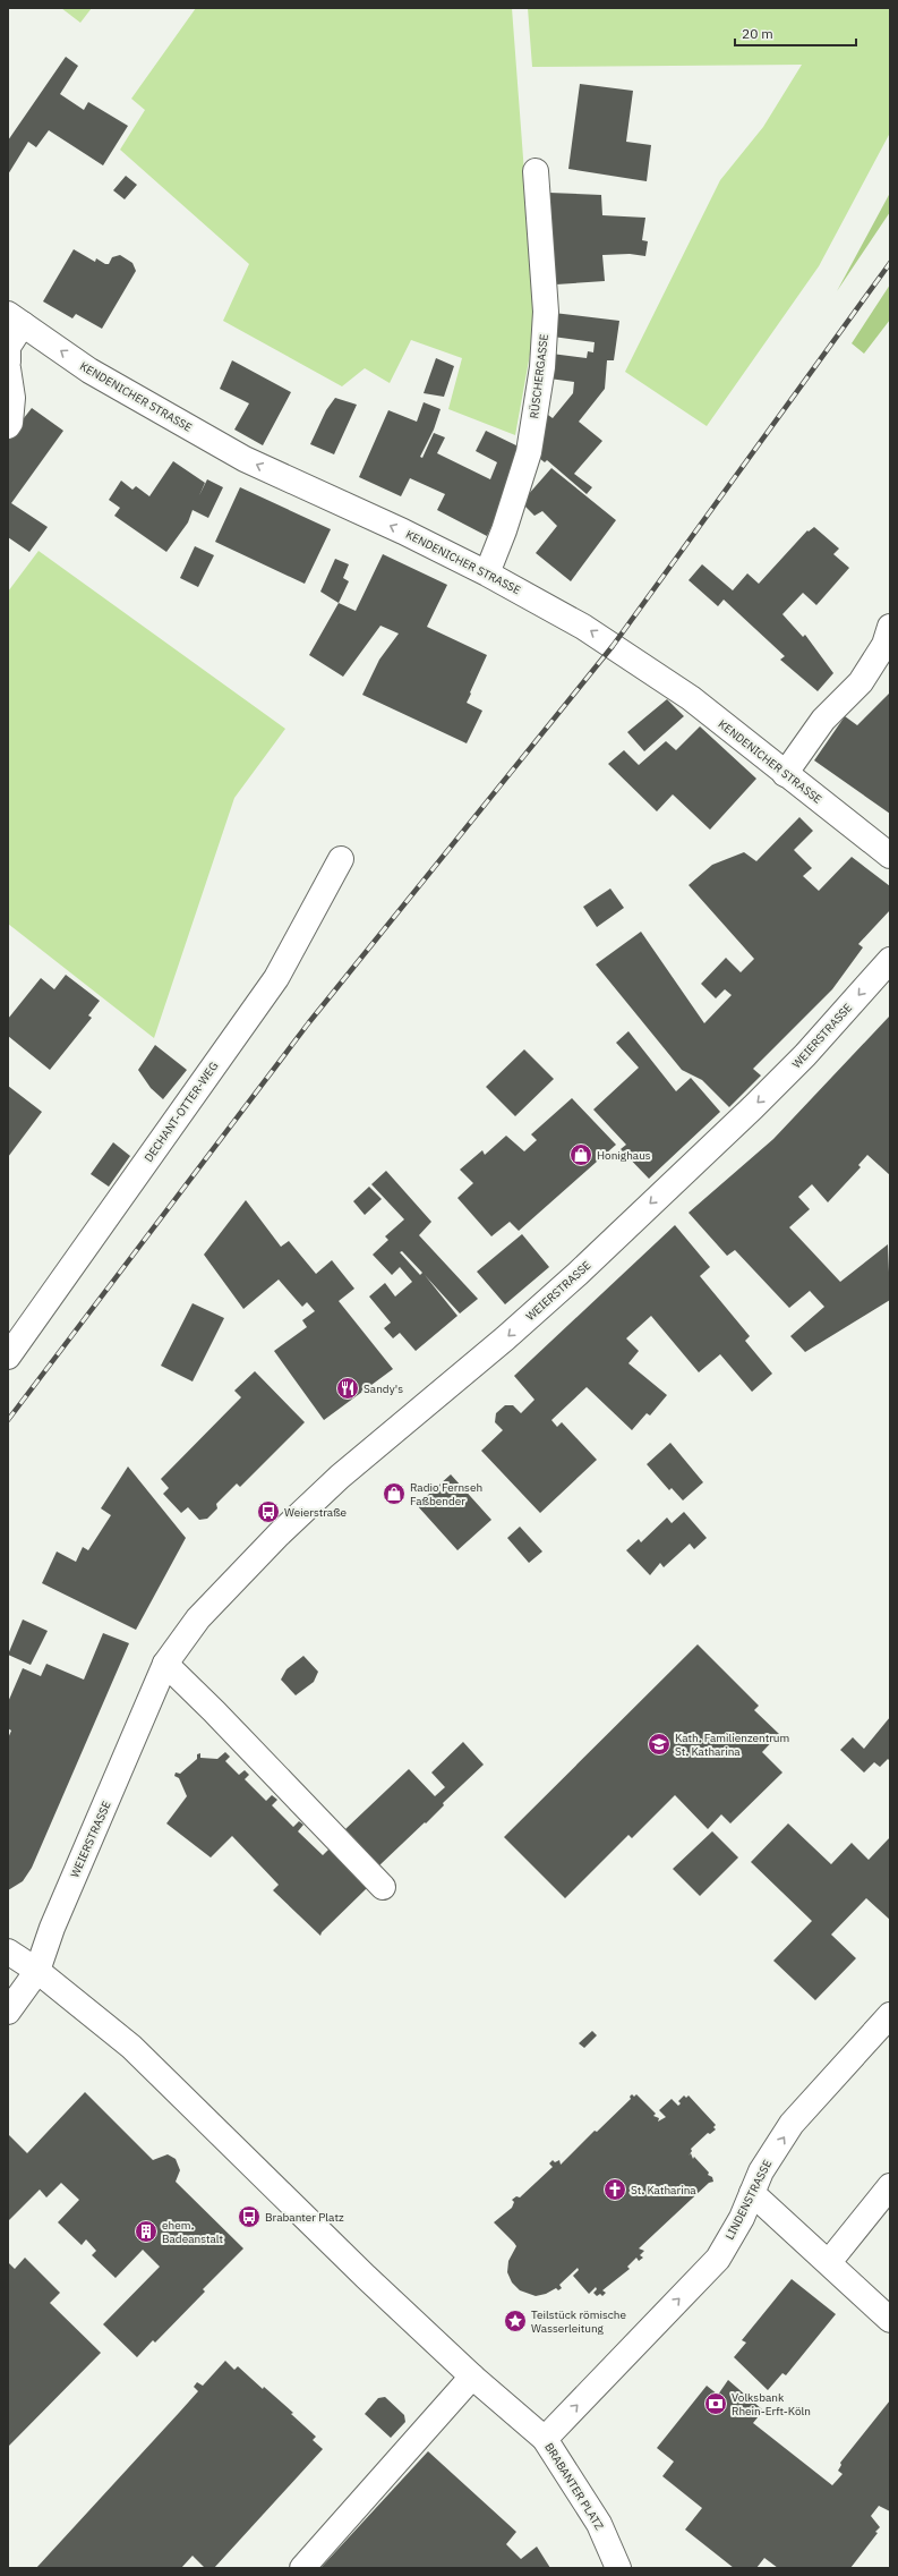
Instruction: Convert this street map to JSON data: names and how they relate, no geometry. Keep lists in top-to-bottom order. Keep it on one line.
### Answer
{"streets":{"street":["RÜSCHERGASSE","KENDENICHER STRASSE","WEIERSTRASSE","DECHANT-OTTER-WEG","LINDENSTRASSE","BRABANTER PLATZ"]},"crossings":[["RÜSCHERGASSE","KENDENICHER STRASSE"],["WEIERSTRASSE","BRABANTER PLATZ"],["LINDENSTRASSE","BRABANTER PLATZ"]],"one_way":["KENDENICHER STRASSE","WEIERSTRASSE","LINDENSTRASSE"],"places":{"shop":["Honighaus","Radio Fernseh Faßbender"],"restaurant":["Sandy's"],"bus stop":["Weierstraße","Brabanter Platz"],"school or university":["Kath. Familienzentrum St. Katharina"],"church":["St. Katharina"],"building":["ehem. Badeanstalt"],"place":["Teilstück römische Wasserleitung"],"bank":["Volksbank Rhein-Erft-Köln"]},"scale_bar":"20 m"}
